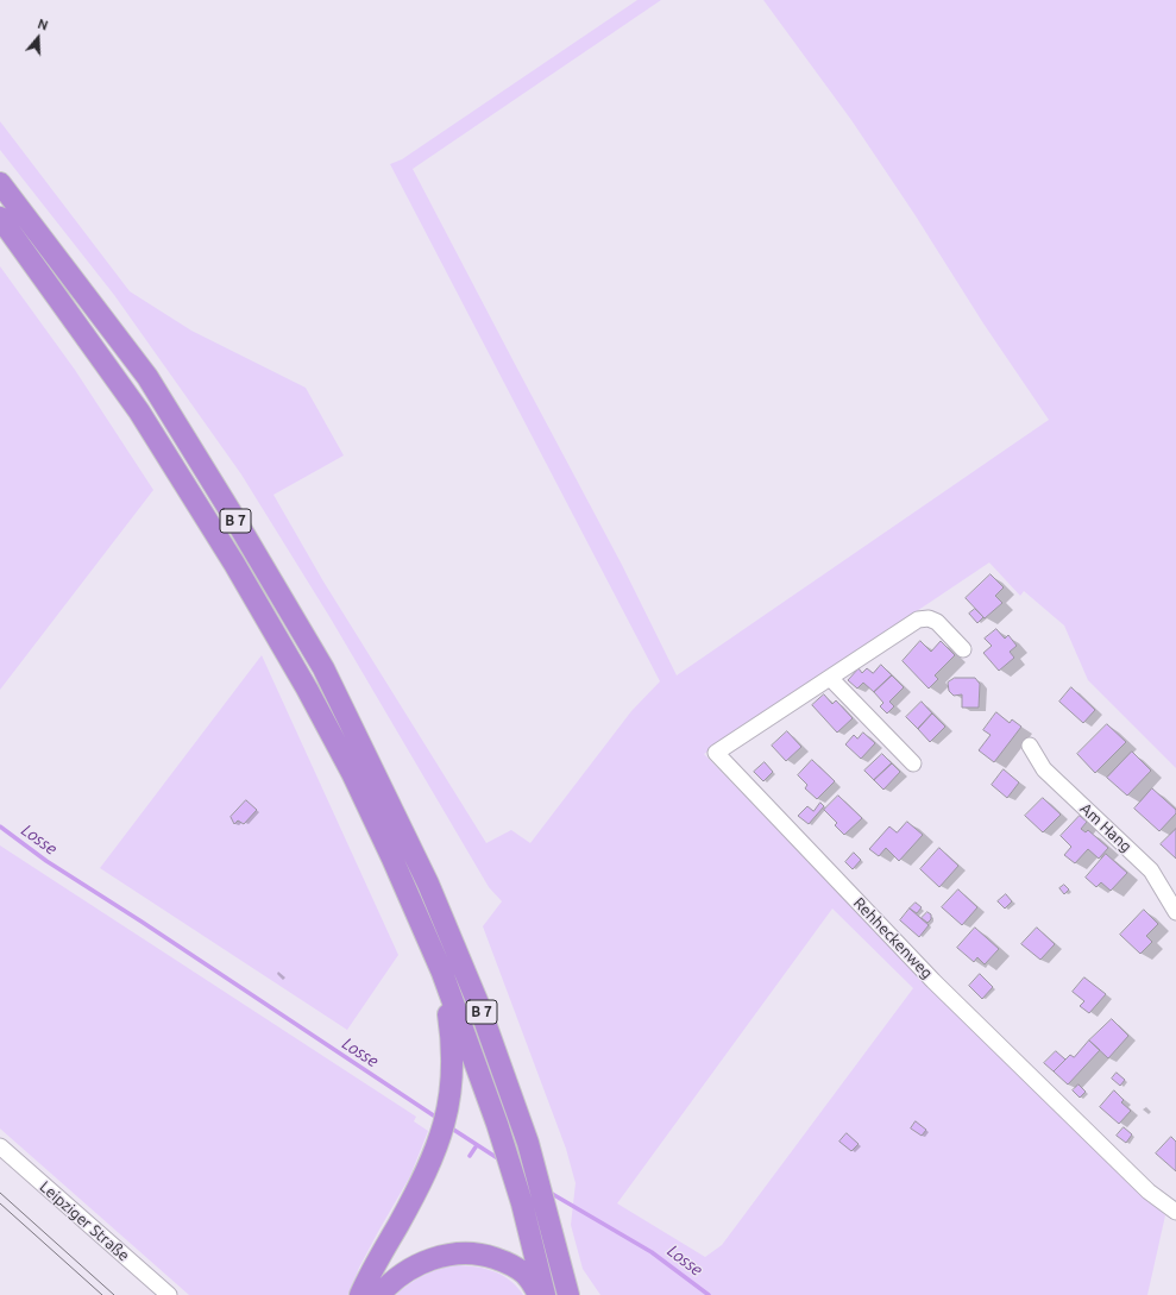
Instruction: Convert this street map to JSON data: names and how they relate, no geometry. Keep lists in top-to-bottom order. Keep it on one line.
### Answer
{"streets":{"highway":["B 7"],"street":["Am Hang","Rehheckenweg","Leipziger Straße"]},"water":["Losse"],"north":"top"}
